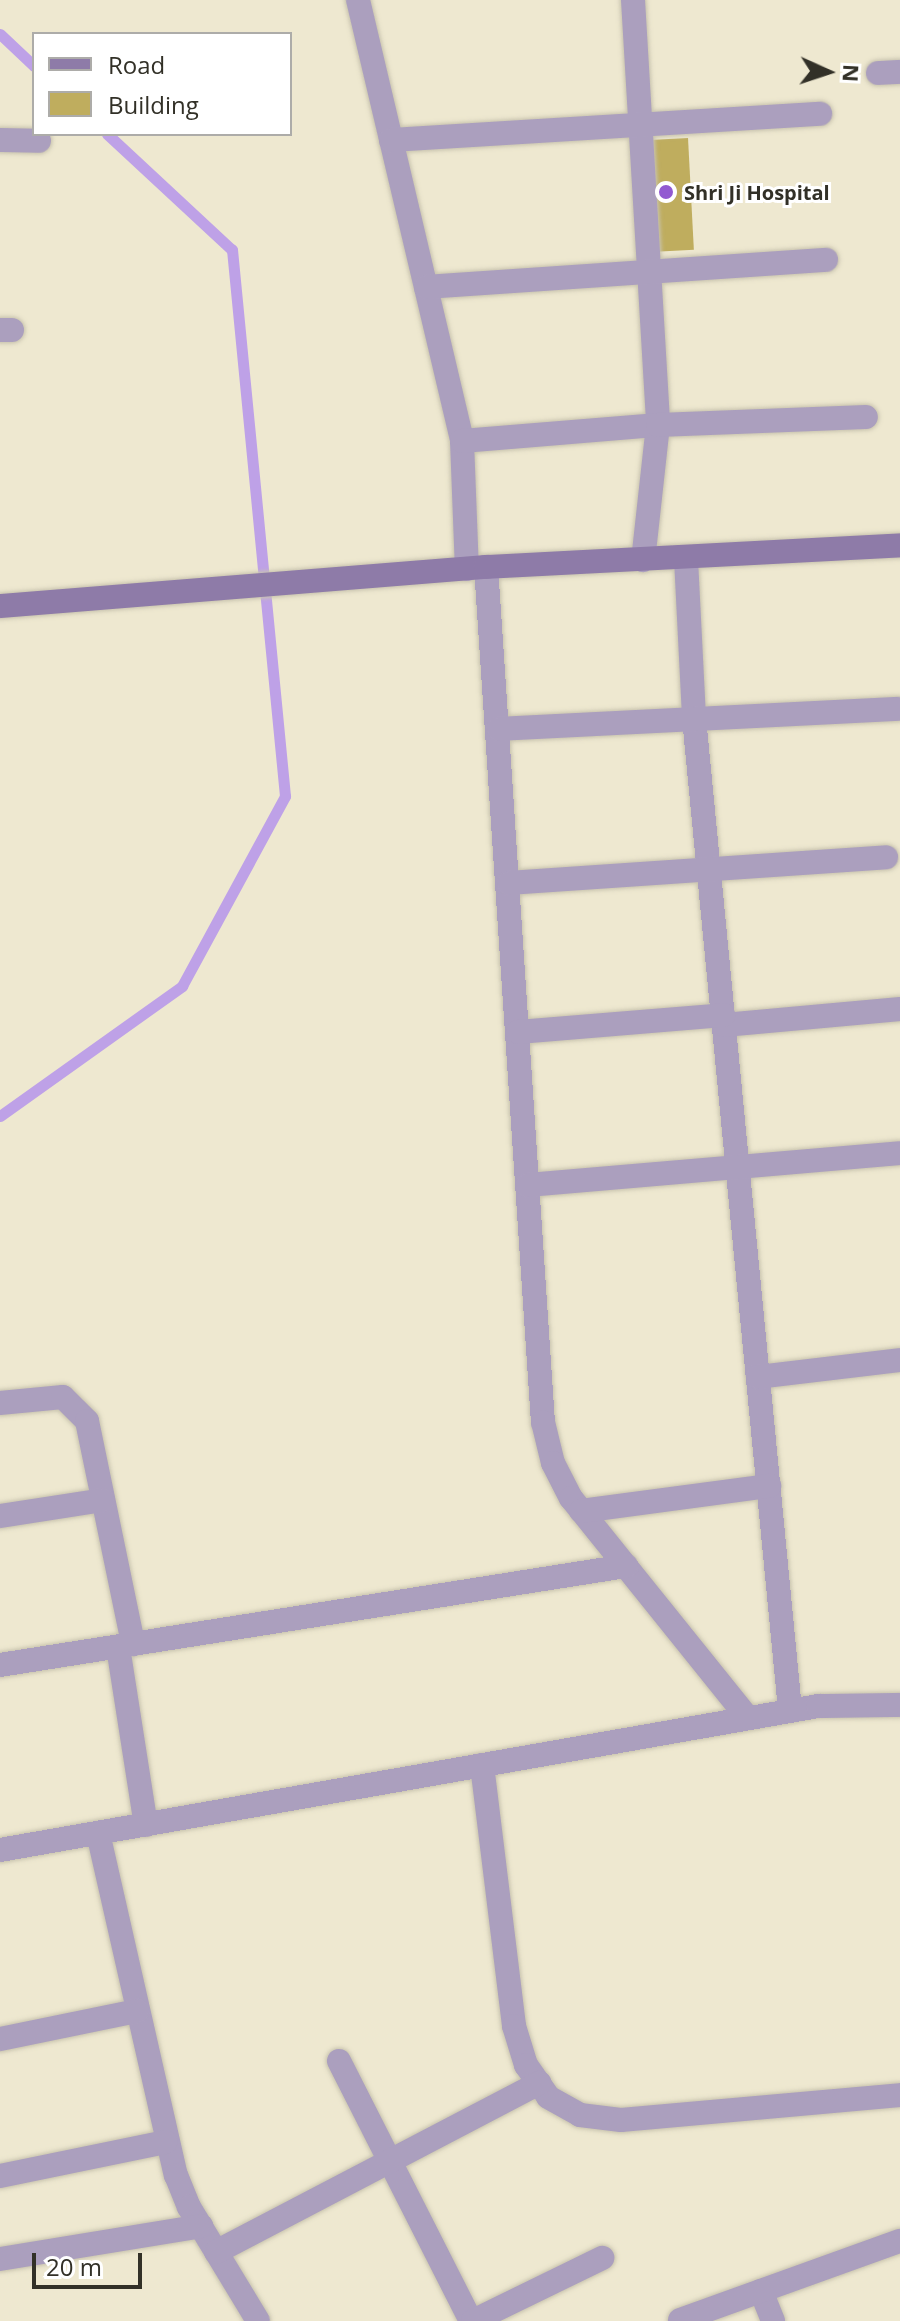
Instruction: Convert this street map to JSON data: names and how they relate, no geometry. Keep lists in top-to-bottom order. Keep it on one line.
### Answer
{"places":["Shri Ji Hospital"],"legend":["Road","Building"],"scale_bar":"20 m","north":"right"}
